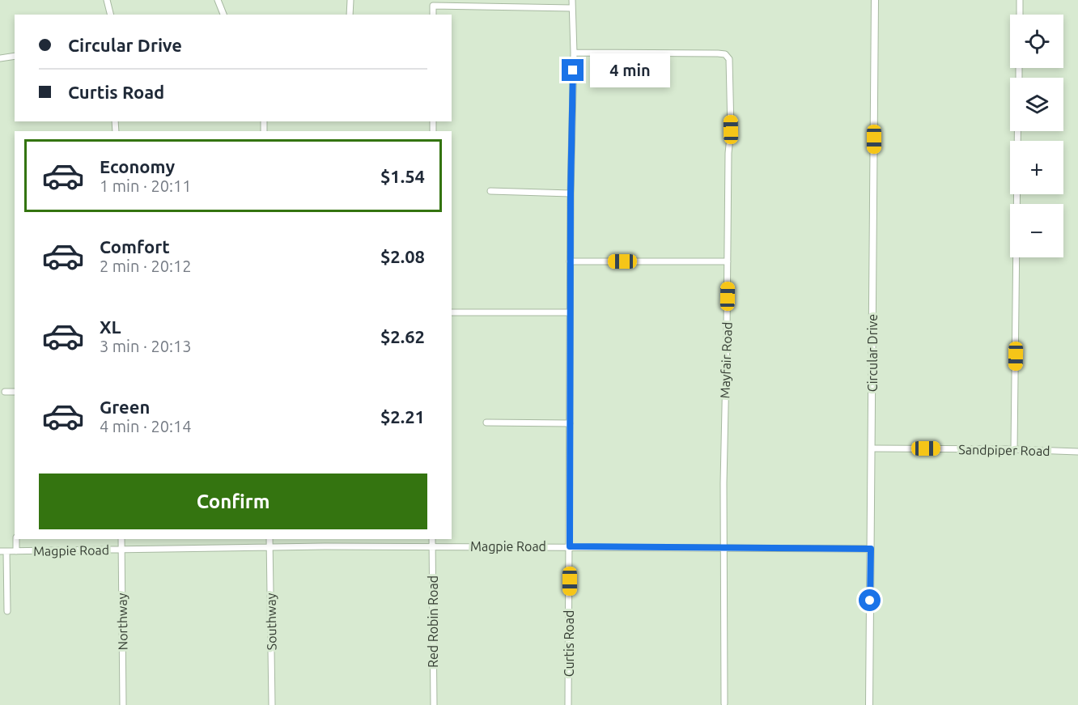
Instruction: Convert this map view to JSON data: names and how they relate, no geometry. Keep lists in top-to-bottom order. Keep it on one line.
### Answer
{"streets":{"street":["Circular Drive","Mayfair Road","Sandpiper Road","Magpie Road","Northway","Southway","Red Robin Road","Curtis Road"]},"crossings":[["Circular Drive","Sandpiper Road"],["Circular Drive","Magpie Road"],["Mayfair Road","Magpie Road"],["Mayfair Road","Curtis Road"],["Magpie Road","Northway"],["Magpie Road","Southway"],["Magpie Road","Red Robin Road"],["Magpie Road","Curtis Road"]],"page":{"map_buttons":["+","−"],"banner":["Circular Drive","Curtis Road"],"bubble":"4 min","list":[{"name":"Economy","note":"1 min · 20:11","value":"$1.54"},{"name":"Comfort","note":"2 min · 20:12","value":"$2.08"},{"name":"XL","note":"3 min · 20:13","value":"$2.62"},{"name":"Green","note":"4 min · 20:14","value":"$2.21"}],"buttons":"Confirm"}}
